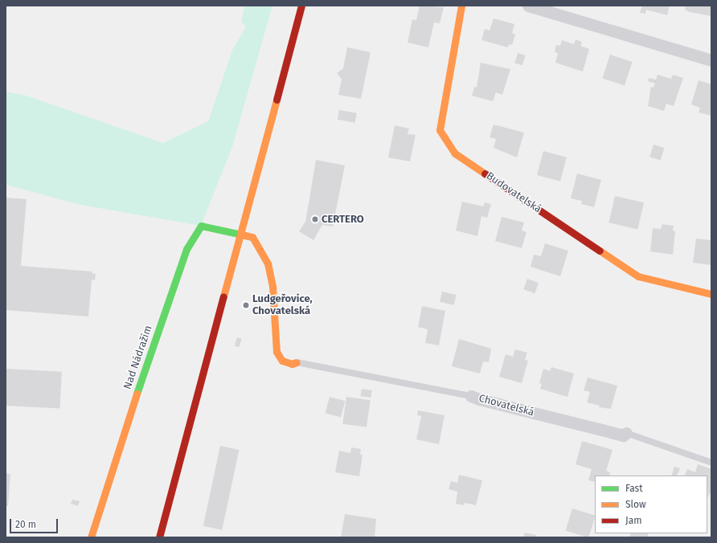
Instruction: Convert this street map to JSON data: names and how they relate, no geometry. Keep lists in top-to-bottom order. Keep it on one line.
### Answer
{"streets":{"street":["Budovatelská","Nad Nádražím","Chovatelská"]},"places":["CERTERO","Ludgeřovice, Chovatelská"],"legend":["Fast","Slow","Jam"],"scale_bar":"20 m"}
